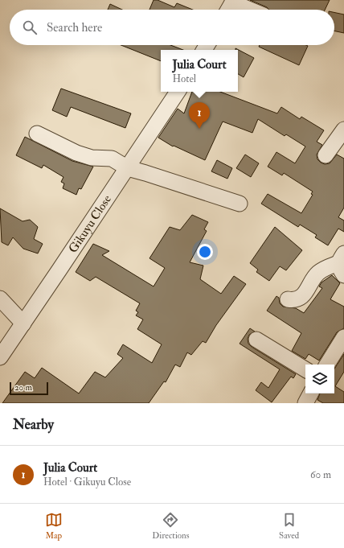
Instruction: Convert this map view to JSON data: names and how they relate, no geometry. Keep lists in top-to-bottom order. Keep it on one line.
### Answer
{"streets":{"street":["Gikuyu Close"]},"scale_bar":"20 m","page":{"search":"Search here","popup":["Julia Court","Hotel"],"pins":"1","scale":"20 m","heading":"Nearby","list":[{"mark":"1","name":"Julia Court","note":"Hotel · Gikuyu Close","value":"60 m"}],"nav":["Map","Directions","Saved"]}}
